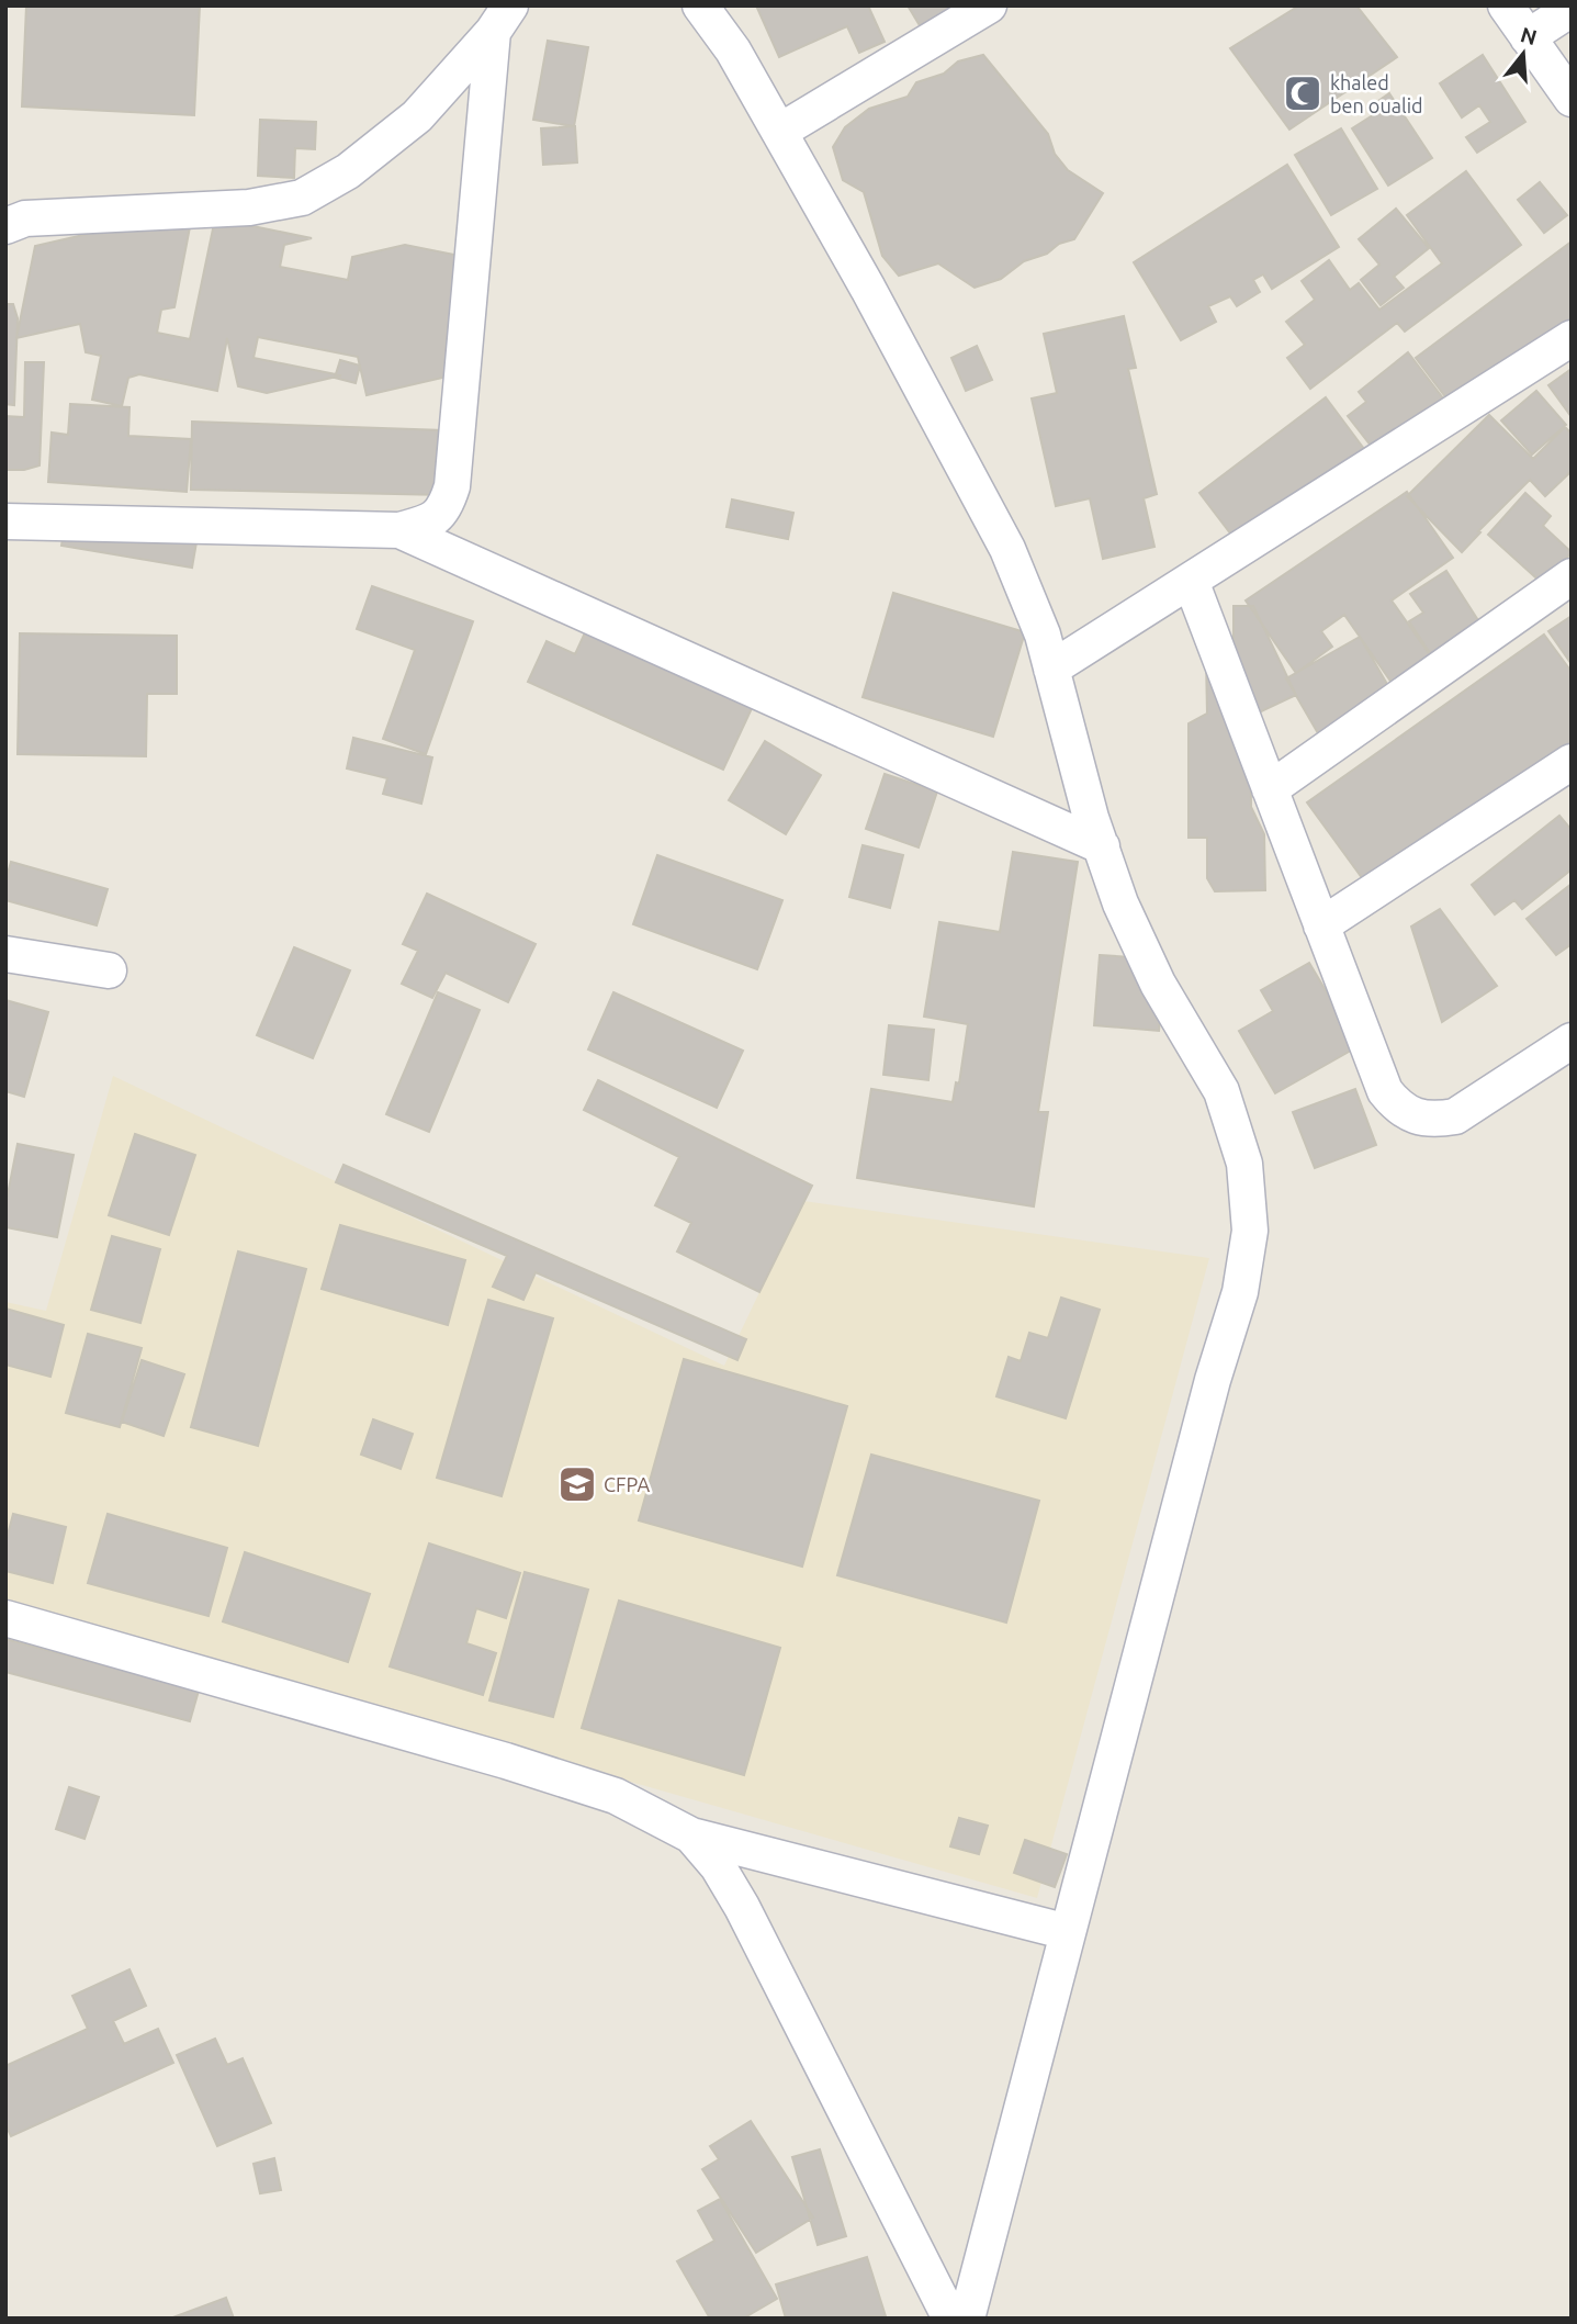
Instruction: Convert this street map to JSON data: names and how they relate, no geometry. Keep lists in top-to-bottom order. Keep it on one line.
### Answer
{"places":{"mosque":["khaled ben oualid"],"school or university":["CFPA"]},"north":"top"}
